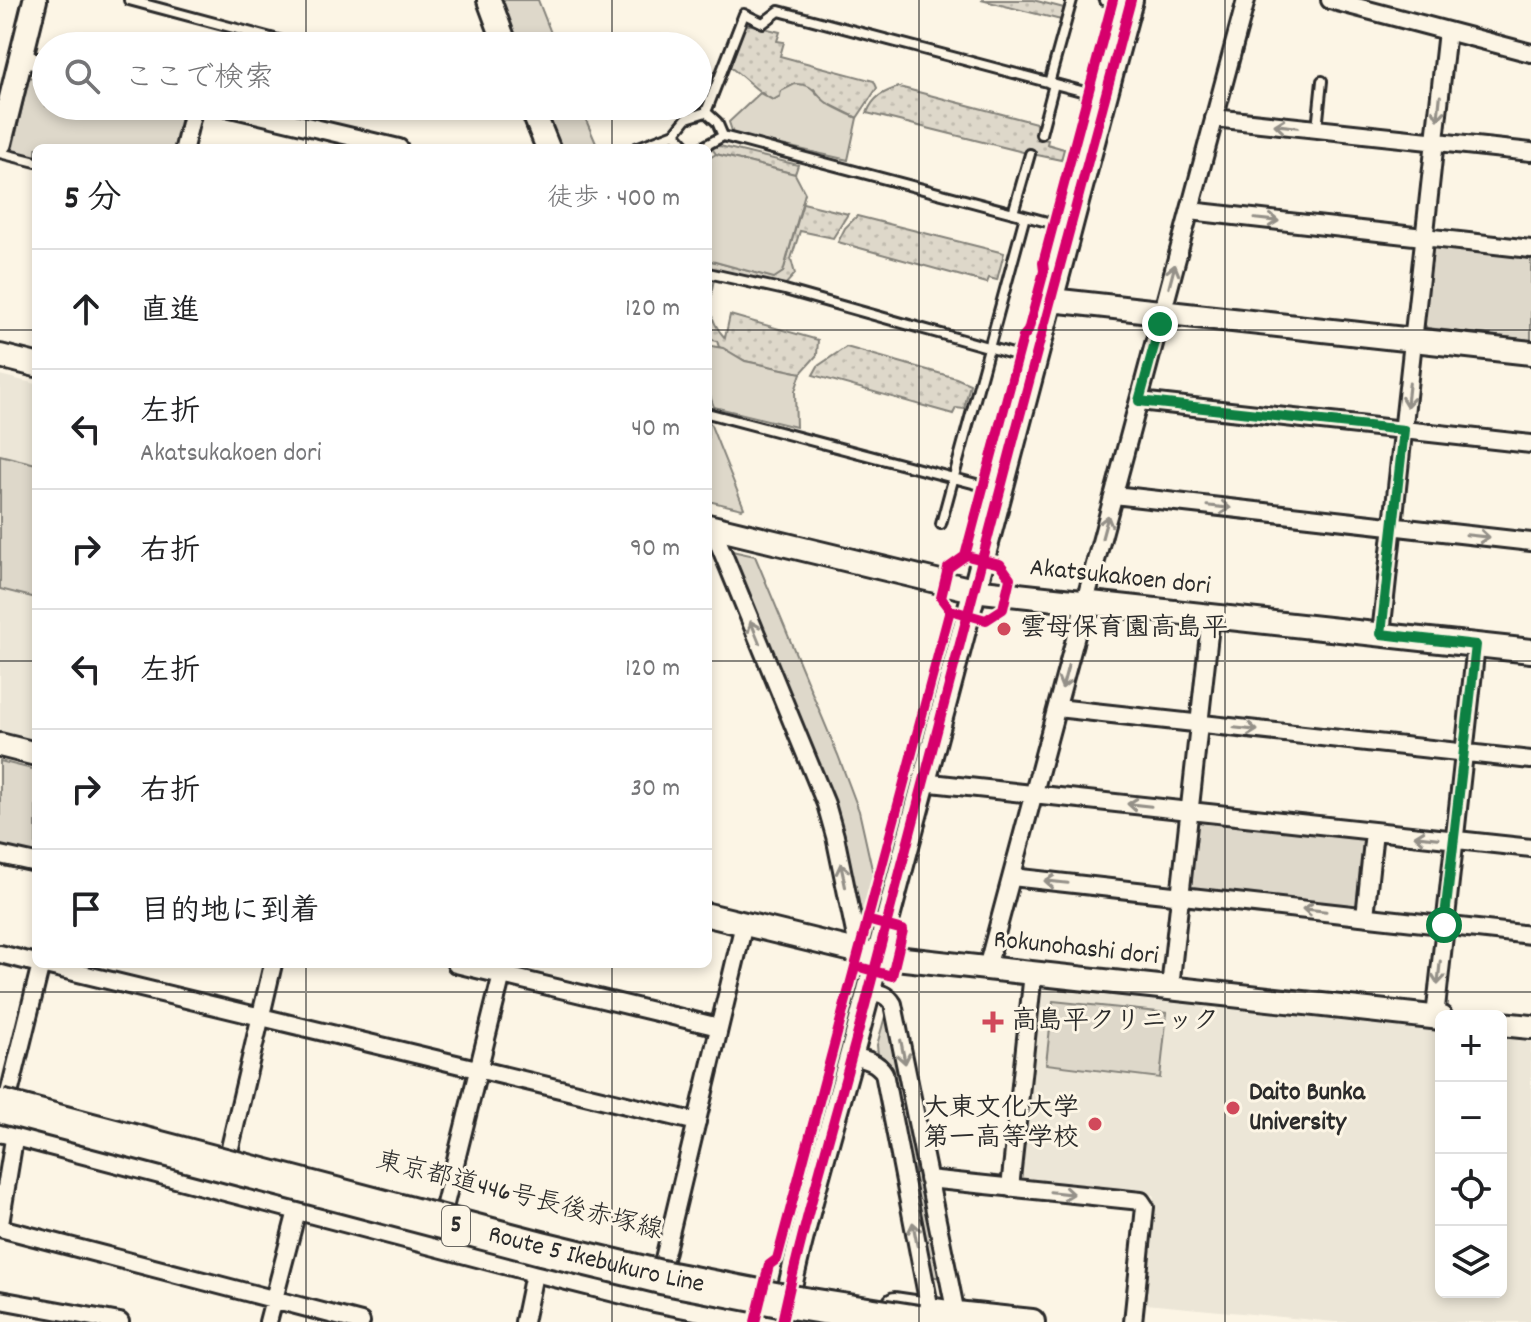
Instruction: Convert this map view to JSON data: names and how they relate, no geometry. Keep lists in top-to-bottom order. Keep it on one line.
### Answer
{"streets":{"highway":["5","Route 5 Ikebukuro Line"],"main road":["東京都道446号長後赤塚線"],"street":["Akatsukakoen dori","Rokunohashi dori"]},"crossings":[["東京都道446号長後赤塚線","Route 5 Ikebukuro Line"]],"places":{"other":["雲母保育園高島平","Daito Bunka University","大東文化大学 第一高等学校"],"health":["高島平クリニック"]},"page":{"search":"ここで検索","heading":["5 分","徒歩 · 400 m"],"list":[["直進","120 m"],["左折","Akatsukakoen dori","40 m"],["右折","90 m"],["左折","120 m"],["右折","30 m"],"目的地に到着"],"map_buttons":["+","−"]}}
